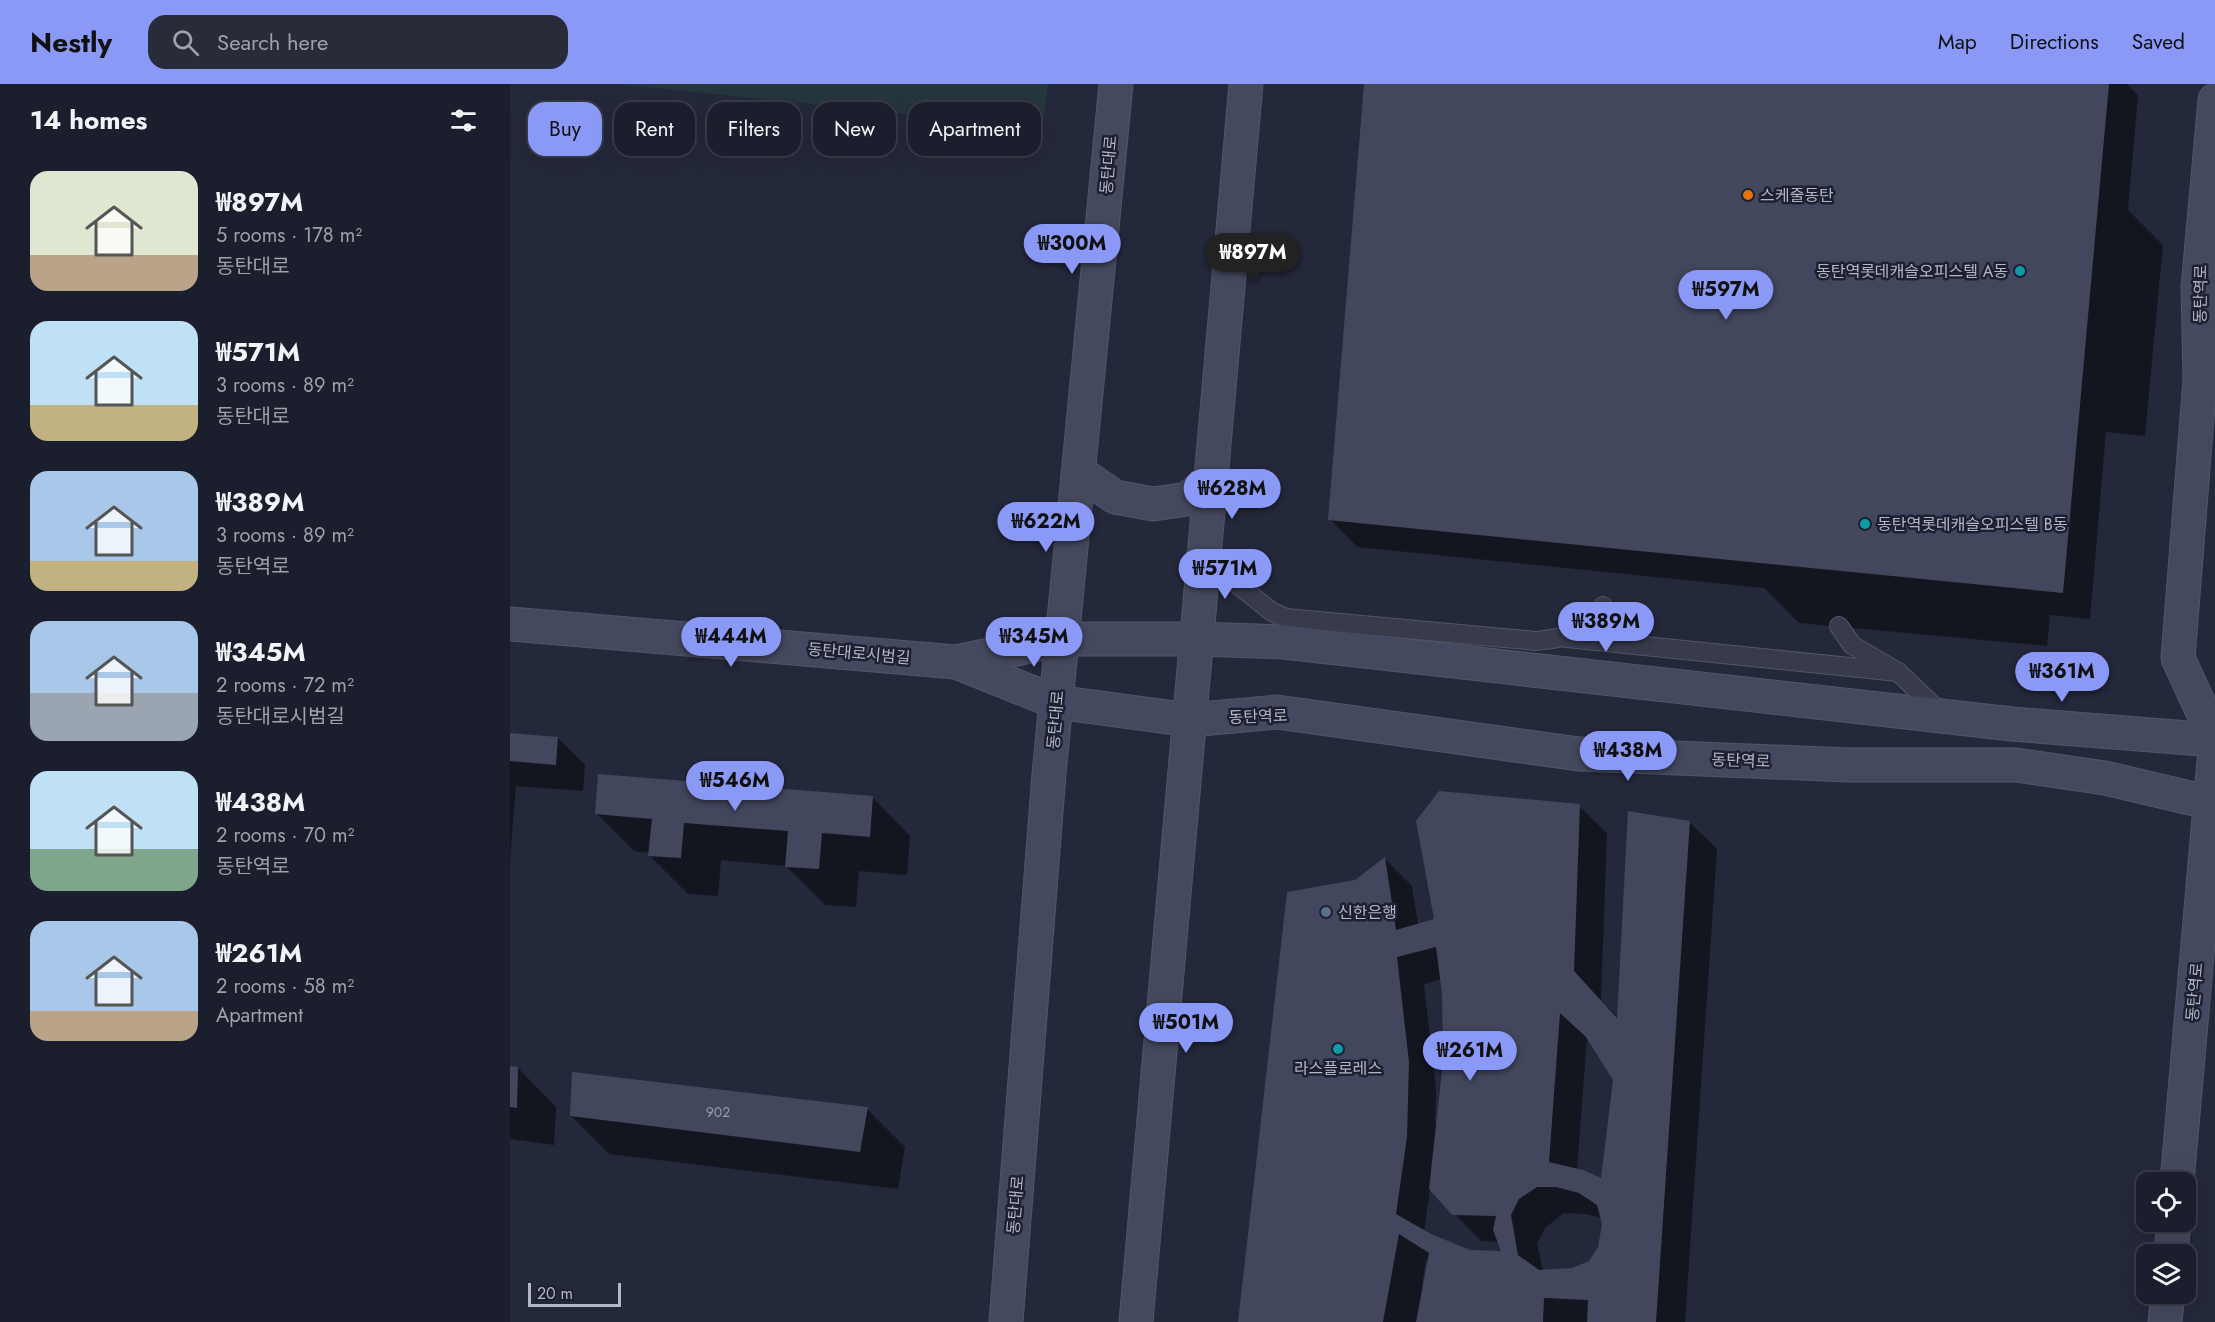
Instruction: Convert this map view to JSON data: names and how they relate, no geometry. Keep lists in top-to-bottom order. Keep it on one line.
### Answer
{"streets":{"street":["동탄대로","동탄역로","동탄대로시범길"]},"crossings":[["동탄대로","동탄역로"],["동탄대로","동탄대로시범길"],["동탄역로","동탄대로시범길"]],"places":["스케줄동탄","동탄역롯데캐슬오피스텔 A동","동탄역롯데캐슬오피스텔 B동","신한은행","라스플로레스"],"house_numbers":["902"],"scale_bar":"20 m","page":{"header":"Nestly","search":"Search here","nav":["Map","Directions","Saved"],"heading":"14 homes","chip":["Buy","Rent","Filters","New","Apartment"],"list":[{"name":"₩897M","note":"5 rooms · 178 m² · 동탄대로"},{"name":"₩571M","note":"3 rooms · 89 m² · 동탄대로"},{"name":"₩389M","note":"3 rooms · 89 m² · 동탄역로"},{"name":"₩345M","note":"2 rooms · 72 m² · 동탄대로시범길"},{"name":"₩438M","note":"2 rooms · 70 m² · 동탄역로"},{"name":"₩261M","note":"2 rooms · 58 m² · Apartment"}],"price":["₩300M","₩897M","₩597M","₩628M","₩622M","₩571M","₩389M","₩444M","₩345M","₩361M","₩438M","₩546M","₩501M","₩261M"],"scale":"20 m"}}
